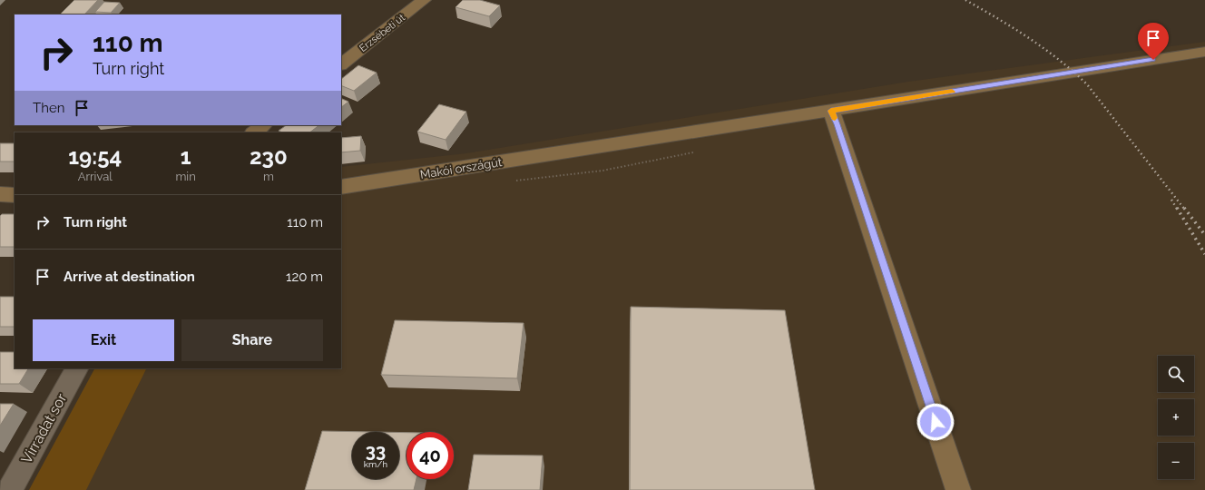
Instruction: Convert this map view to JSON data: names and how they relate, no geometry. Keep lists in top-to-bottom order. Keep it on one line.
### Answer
{"streets":{"main road":["Erzsébeti út","Makói országút"],"street":["Virradat sor"]},"page":{"turn":["110 m","Turn right"],"then":"Then","eta":["19:54","Arrival","1","min","230","m"],"list":[{"name":"Turn right","value":"110 m"},{"name":"Arrive at destination","value":"120 m"}],"buttons":["Exit","Share"],"map_buttons":["+","−"],"speed":"33 km/h","limit":"40"}}
